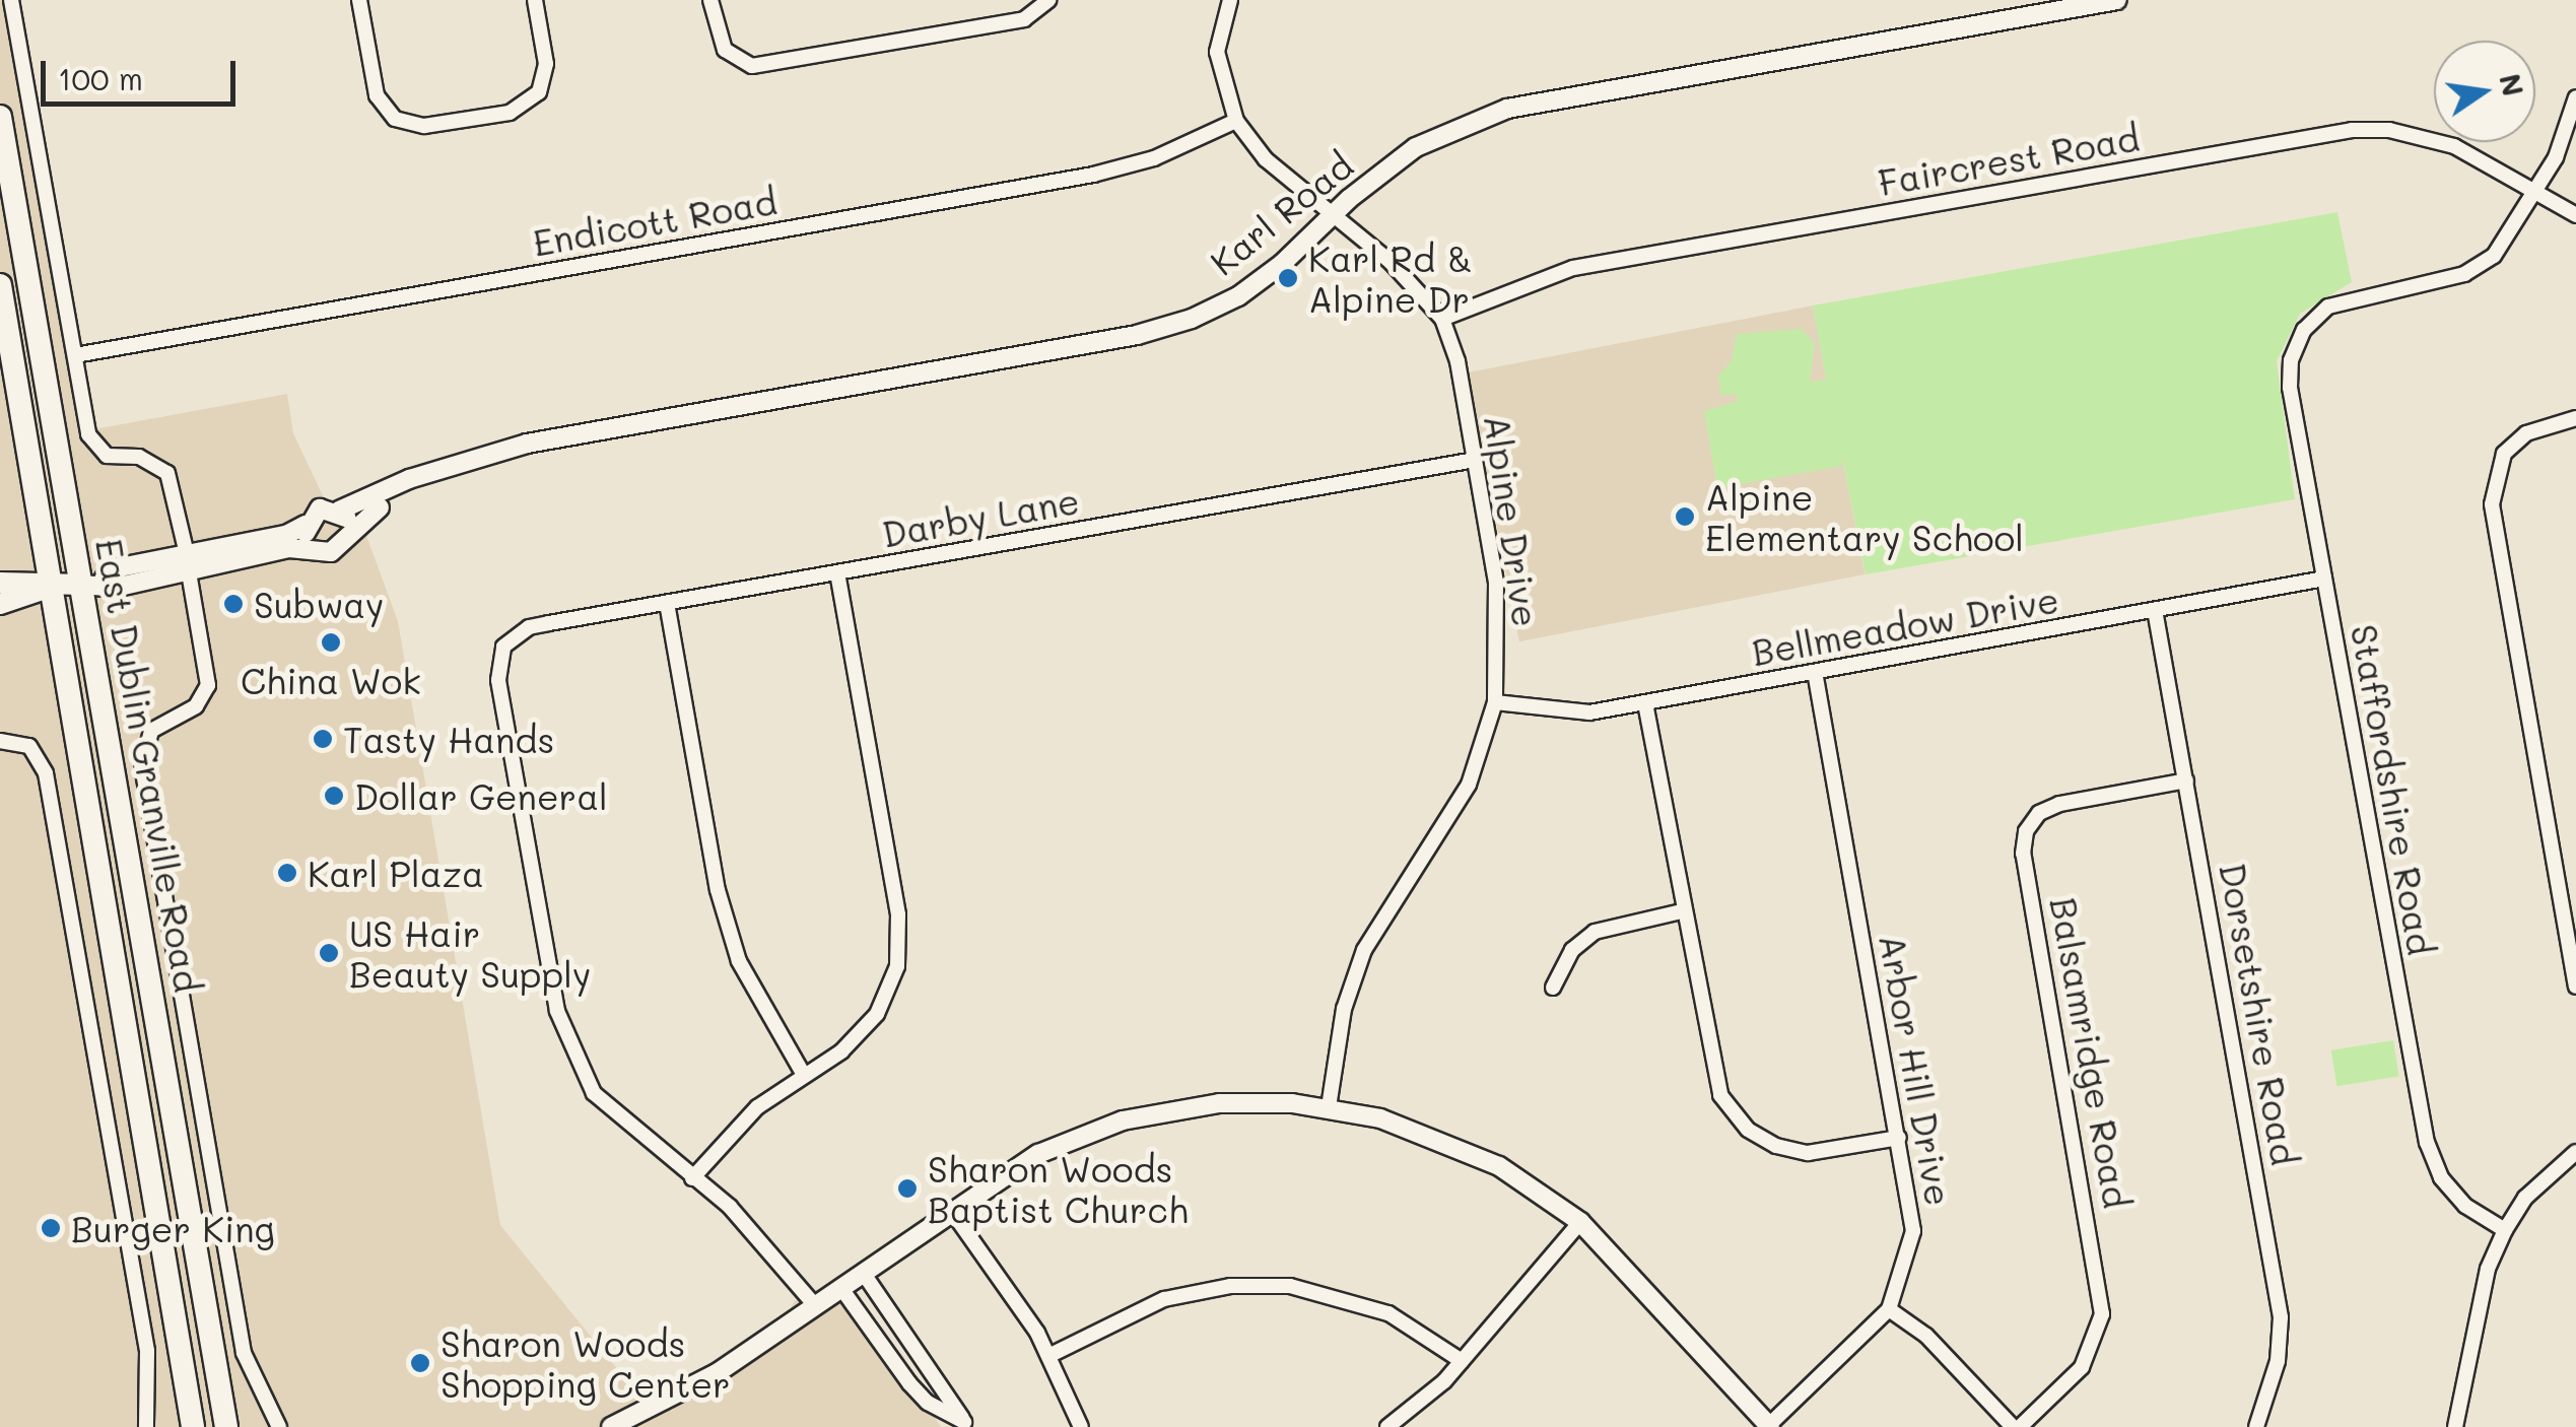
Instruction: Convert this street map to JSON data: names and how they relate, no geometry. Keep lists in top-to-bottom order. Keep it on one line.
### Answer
{"streets":{"main road":["East Dublin Granville Road"],"street":["Faircrest Road","Karl Road","Endicott Road","Darby Lane","Alpine Drive","Bellmeadow Drive","Staffordshire Road","Dorsetshire Road","Balsamridge Road","Arbor Hill Drive"]},"crossings":[["Faircrest Road","Alpine Drive"],["Faircrest Road","Staffordshire Road"],["Karl Road","Alpine Drive"],["Endicott Road","Alpine Drive"],["Endicott Road","East Dublin Granville Road"],["Darby Lane","Alpine Drive"],["Alpine Drive","Bellmeadow Drive"],["Bellmeadow Drive","Staffordshire Road"],["Bellmeadow Drive","Dorsetshire Road"],["Bellmeadow Drive","Arbor Hill Drive"],["Dorsetshire Road","Balsamridge Road"]],"places":["Karl Rd & Alpine Dr","Alpine Elementary School","Subway","China Wok","Tasty Hands","Dollar General","Karl Plaza","US Hair Beauty Supply","Sharon Woods Baptist Church","Burger King","Sharon Woods Shopping Center"],"scale_bar":"100 m","north":"right"}
